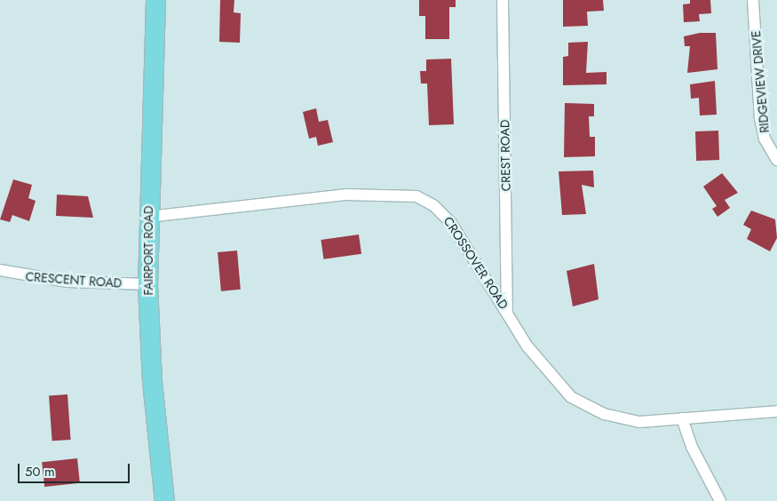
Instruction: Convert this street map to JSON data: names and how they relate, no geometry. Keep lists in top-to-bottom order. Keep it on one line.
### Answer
{"streets":{"main road":["FAIRPORT ROAD"],"street":["RIDGEVIEW DRIVE","CREST ROAD","CROSSOVER ROAD","CRESCENT ROAD"]},"crossings":[["CREST ROAD","CROSSOVER ROAD"],["FAIRPORT ROAD","CROSSOVER ROAD"],["FAIRPORT ROAD","CRESCENT ROAD"]],"scale_bar":"50 m"}
